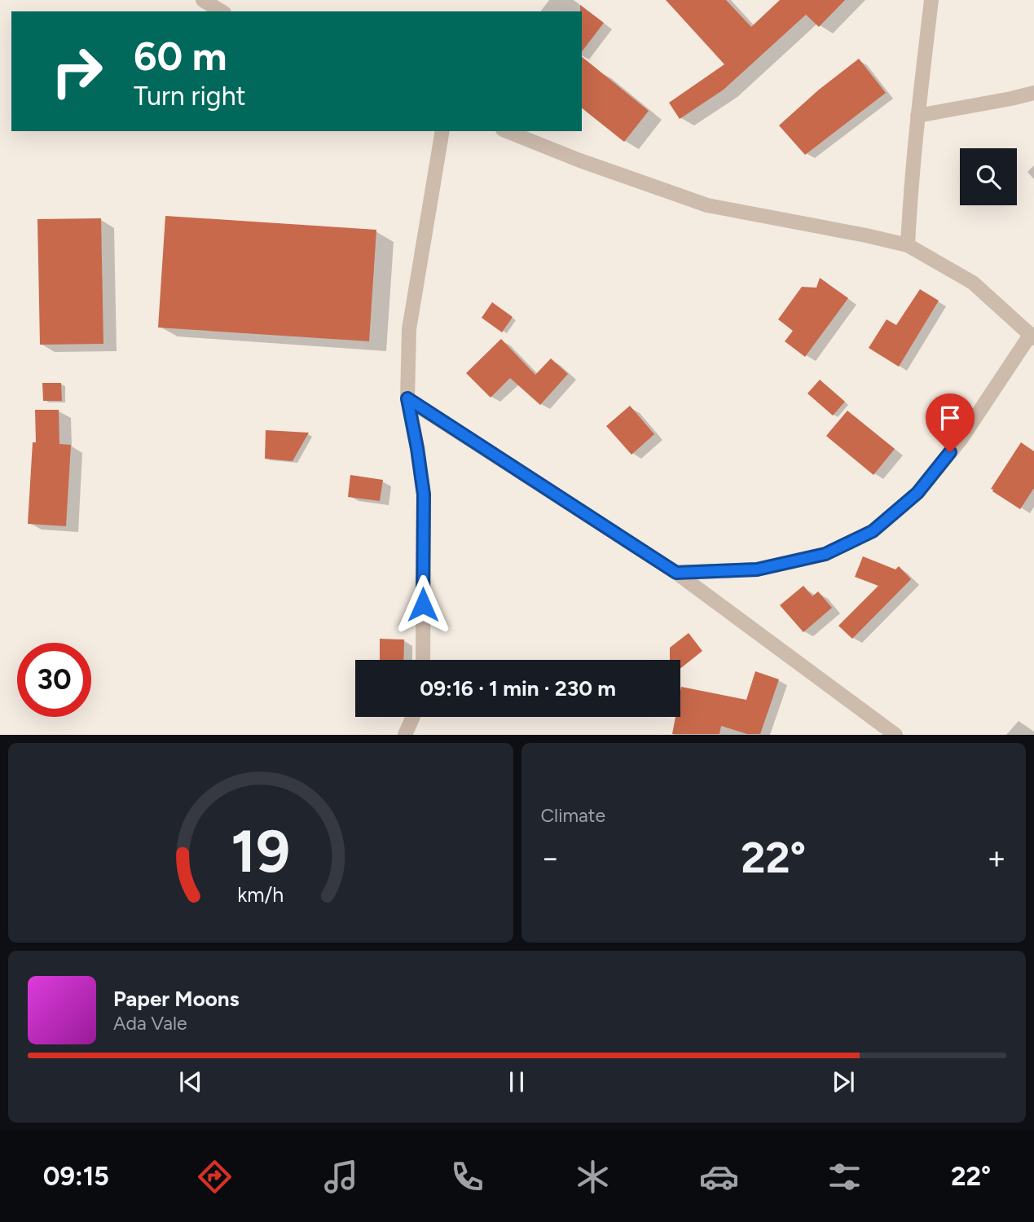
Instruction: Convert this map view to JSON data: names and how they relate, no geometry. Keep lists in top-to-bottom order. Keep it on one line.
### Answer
{"page":{"turn":["60 m","Turn right"],"limit":"30","trip":"09:16 · 1 min · 230 m","tile":"Climate","heat":["−","22°","+"],"song":["Paper Moons","Ada Vale"],"tabs":["09:15","22°"],"gauge":["19","km/h"]}}
